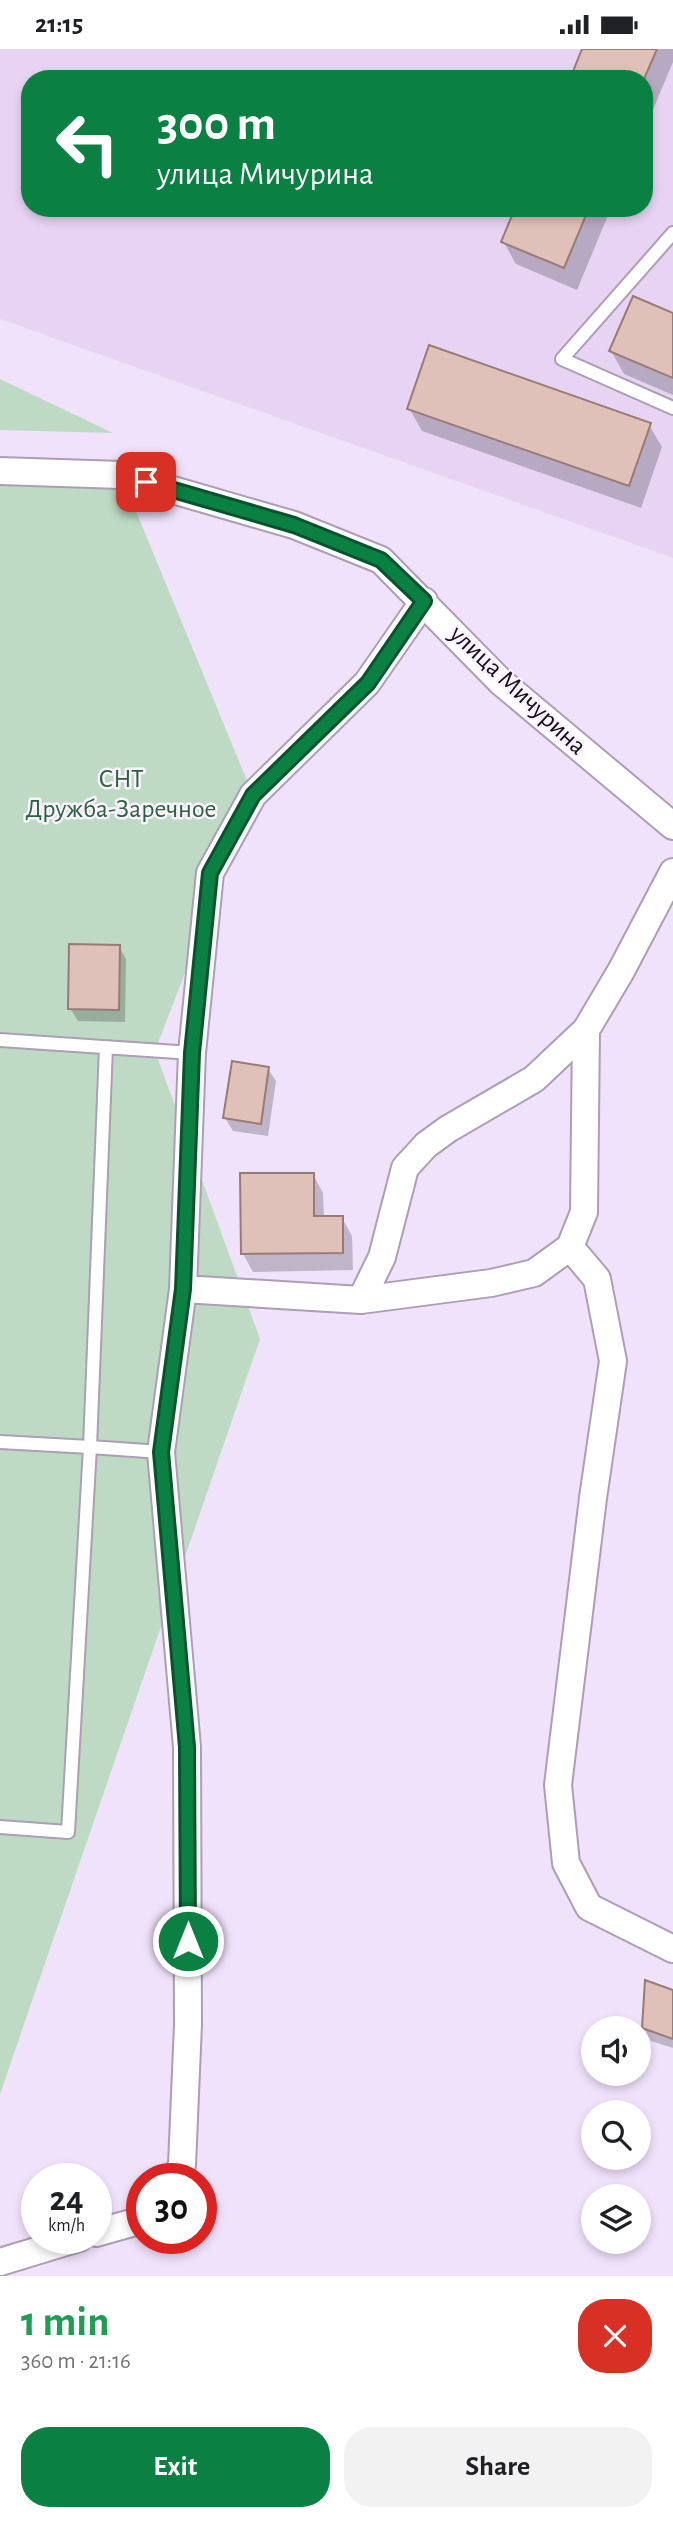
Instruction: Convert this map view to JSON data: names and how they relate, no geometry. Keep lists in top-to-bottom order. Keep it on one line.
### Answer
{"streets":{"street":["улица Мичурина"]},"parks":["СНТ Дружба-Заречное"],"page":{"status":"21:15","turn":["300 m","улица Мичурина"],"speed":"24 km/h","limit":"30","heading":["1 min","360 m · 21:16"],"buttons":["Exit","Share"]}}
